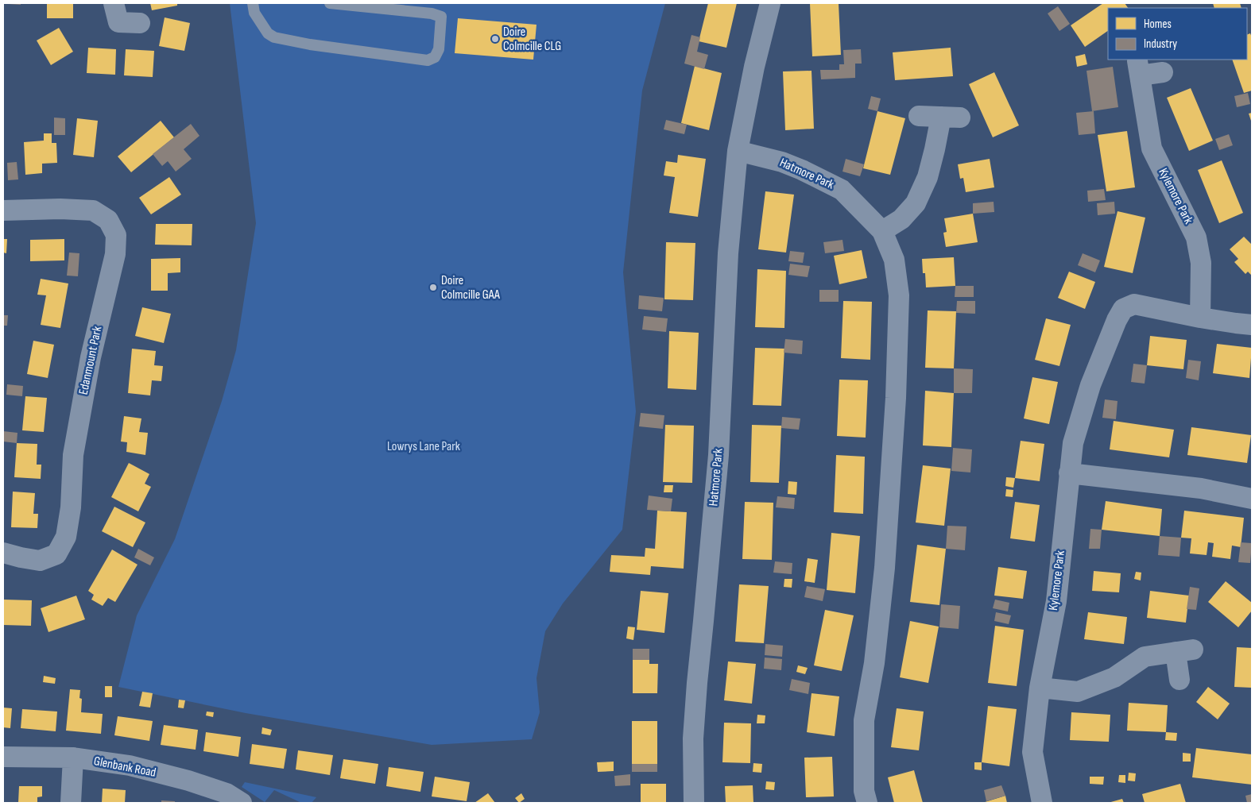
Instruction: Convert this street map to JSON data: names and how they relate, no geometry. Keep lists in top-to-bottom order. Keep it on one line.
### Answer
{"streets":{"street":["Hatmore Park","Kylemore Park","Edanmount Park","Glenbank Road"]},"parks":["Lowrys Lane Park"],"places":["Doire Colmcille CLG","Doire Colmcille GAA"],"legend":["Homes","Industry"]}
